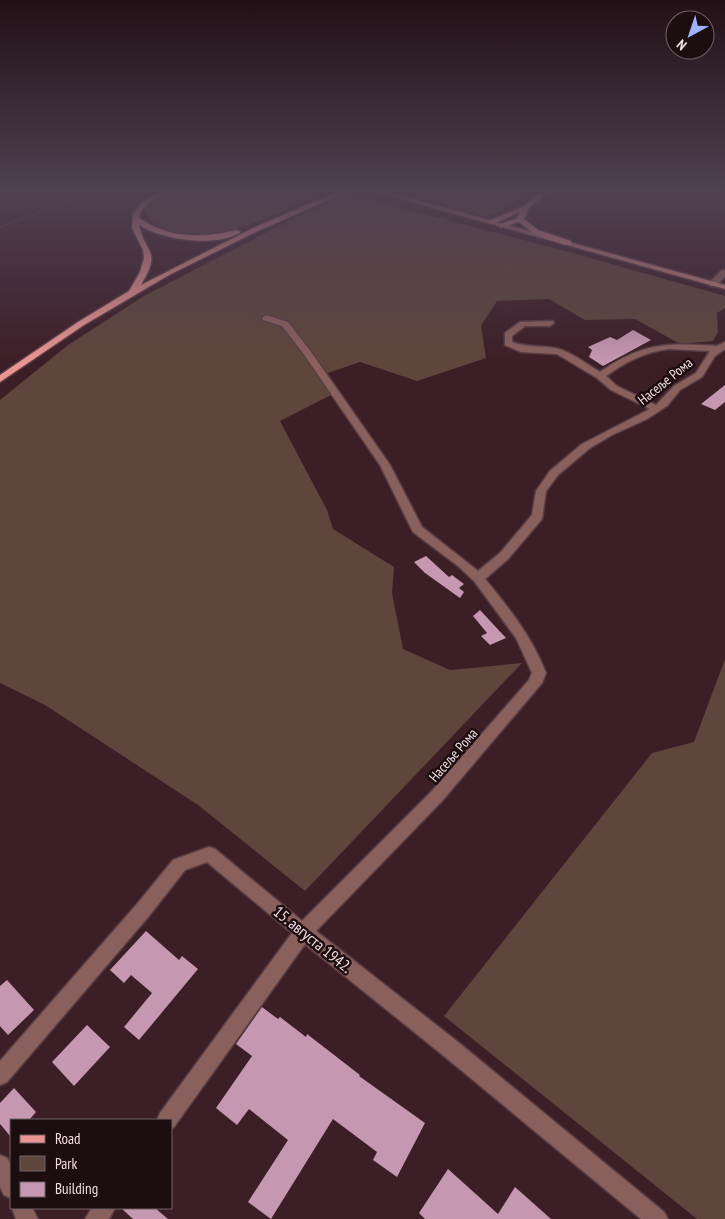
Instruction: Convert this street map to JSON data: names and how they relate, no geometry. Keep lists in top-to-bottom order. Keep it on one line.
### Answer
{"streets":{"street":["Насеље Рома","15. августа 1942."]},"crossings":[["Насеље Рома","15. августа 1942."]],"legend":["Road","Park","Building"],"north":"bottom left"}
